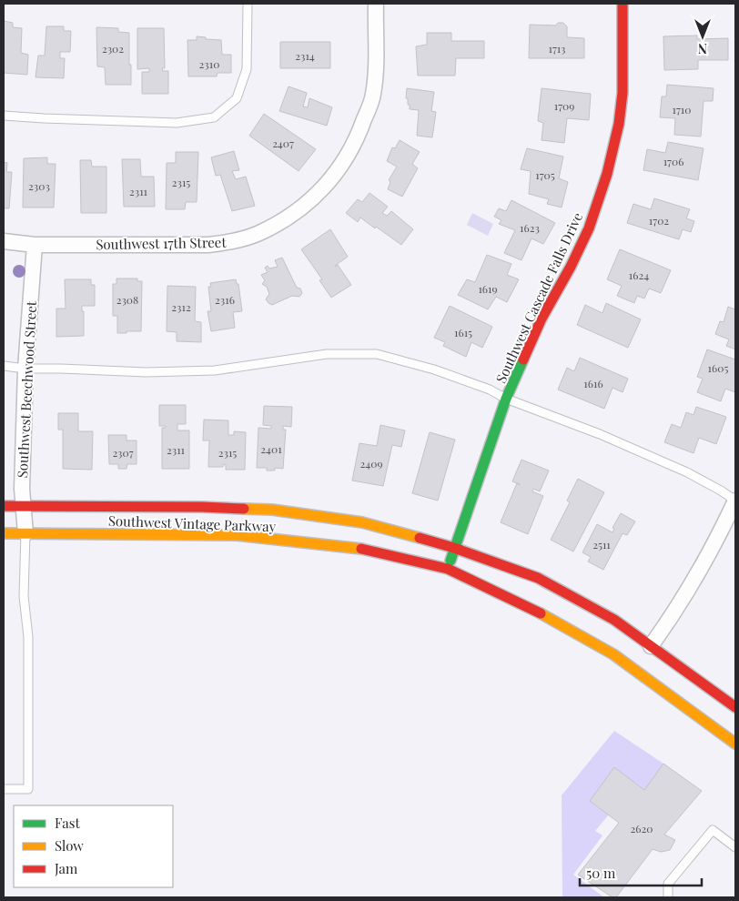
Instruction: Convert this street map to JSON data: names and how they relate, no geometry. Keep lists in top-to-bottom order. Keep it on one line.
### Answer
{"streets":{"street":["Southwest 17th Street","Southwest Cascade Falls Drive","Southwest Beechwood Street","Southwest Vintage Parkway"]},"crossings":[["Southwest 17th Street","Southwest Beechwood Street"],["Southwest Cascade Falls Drive","Southwest Vintage Parkway"],["Southwest Beechwood Street","Southwest Vintage Parkway"]],"house_numbers":["2302","1713","2314","2310","1709","1710","2407","1706","1705","2315","2303","2311","1702","1623","1624","1619","2308","2316","2312","1615","1605","1616","2401","2311","2307","2315","2409","2511","2620"],"legend":["Fast","Slow","Jam"],"scale_bar":"50 m","north":"bottom"}
